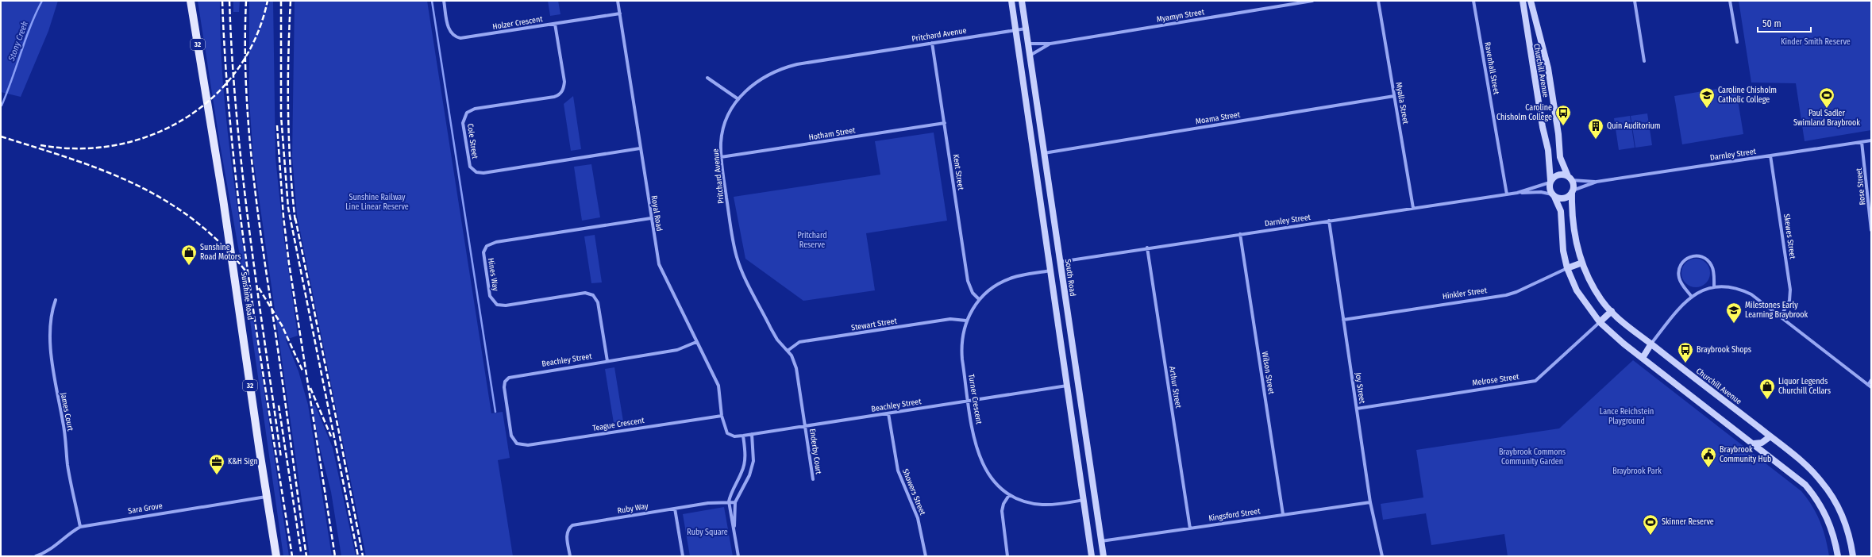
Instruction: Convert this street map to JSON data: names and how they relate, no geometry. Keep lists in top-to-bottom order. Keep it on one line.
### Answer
{"streets":{"main road":["32","Churchill Avenue","South Road","Hinkler Street","Sunshine Road","Melrose Street"],"street":["Myamyn Street","Holzer Crescent","Pritchard Avenue","Ravenhall Street","Myalla Street","Moama Street","Hotham Street","Cole Street","Darnley Street","Kent Street","Rose Street","Royal Road","Skewes Street","Hines Way","Stewart Street","Beachley Street","Wilson Street","Arthur Street","Joy Street","Turner Crescent","James Court","Teague Crescent","Enderby Court","Showers Street","Sara Grove","Ruby Way","Kingsford Street"]},"crossings":[["Myamyn Street","South Road"],["Holzer Crescent","Cole Street"],["Holzer Crescent","Royal Road"],["Pritchard Avenue","Hotham Street"],["Pritchard Avenue","Kent Street"],["Pritchard Avenue","South Road"],["Pritchard Avenue","Stewart Street"],["Pritchard Avenue","Beachley Street"],["Pritchard Avenue","Enderby Court"],["Ravenhall Street","Darnley Street"],["Churchill Avenue","Darnley Street"],["Churchill Avenue","Hinkler Street"],["Churchill Avenue","Melrose Street"],["Myalla Street","Moama Street"],["Myalla Street","Darnley Street"],["Moama Street","South Road"],["Hotham Street","Kent Street"],["Cole Street","Royal Road"],["Darnley Street","Rose Street"],["Darnley Street","Skewes Street"],["Darnley Street","South Road"],["Darnley Street","Wilson Street"],["Darnley Street","Arthur Street"],["Darnley Street","Joy Street"],["Kent Street","Turner Crescent"],["Royal Road","Hines Way"],["Royal Road","Beachley Street"],["Royal Road","Teague Crescent"],["Hines Way","Beachley Street"],["South Road","Kingsford Street"],["Hinkler Street","Joy Street"],["Sunshine Road","Sara Grove"],["Stewart Street","Turner Crescent"],["Beachley Street","Turner Crescent"],["Beachley Street","Teague Crescent"],["Beachley Street","Enderby Court"],["Beachley Street","Showers Street"],["Wilson Street","Kingsford Street"],["Melrose Street","Joy Street"],["Arthur Street","Kingsford Street"],["Joy Street","Kingsford Street"],["James Court","Sara Grove"]],"water":["Stony Creek"],"parks":["Kinder Smith Reserve","Sunshine Railway Line Linear Reserve","Pritchard Reserve","Lance Reichstein Playground","Braybrook Commons Community Garden","Braybrook Park","Ruby Square"],"places":{"school or university":["Caroline Chisholm Catholic College","Milestones Early Learning Braybrook"],"sports":["Paul Sadler Swimland Braybrook","Skinner Reserve"],"bus stop":["Caroline Chisholm College","Braybrook Shops"],"building":["Quin Auditorium"],"shop":["Sunshine Road Motors","Liquor Legends Churchill Cellars"],"public building":["Braybrook Community Hub"],"office":["K&H Sign"]},"scale_bar":"50 m"}
